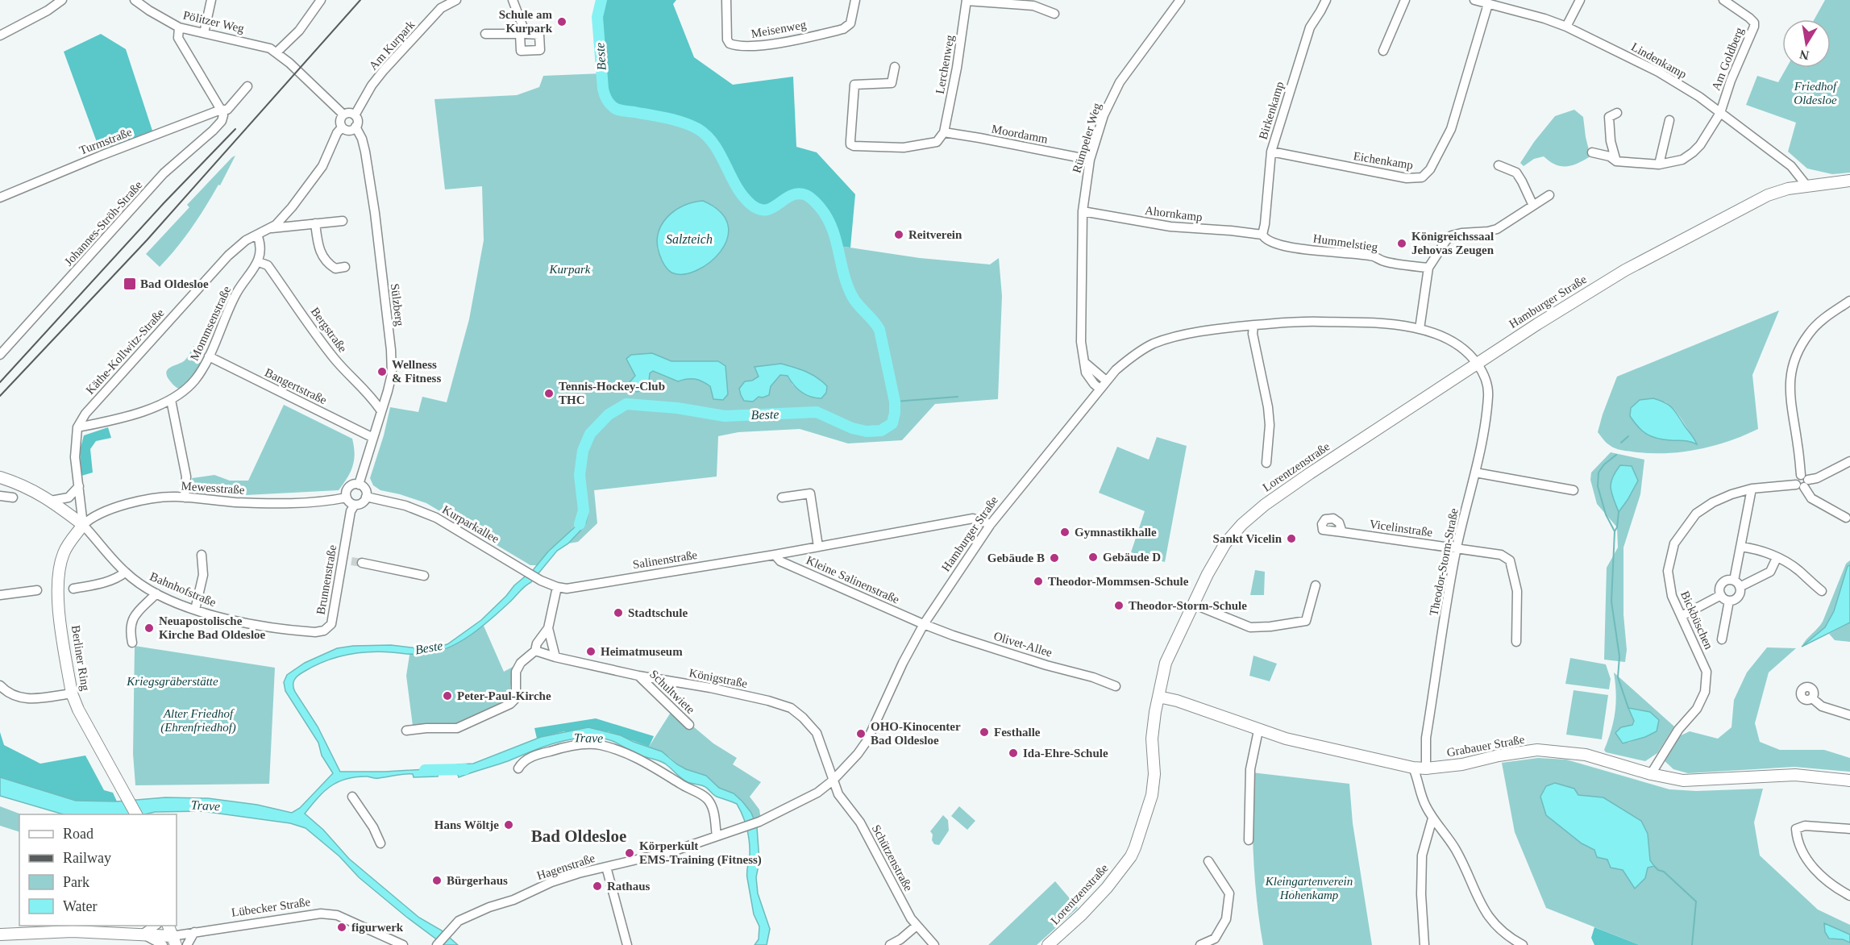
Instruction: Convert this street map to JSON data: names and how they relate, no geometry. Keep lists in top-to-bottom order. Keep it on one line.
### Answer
{"streets":{"main road":["Hamburger Straße","Lorentzenstraße","Berliner Ring","Grabauer Straße","Lübecker Straße"],"street":["Pölitzer Weg","Meisenweg","Am Kurpark","Am Goldberg","Lindenkamp","Lerchenweg","Birkenkamp","Moordamm","Rümpeler Weg","Turmstraße","Eichenkamp","Ahornkamp","Johannes-Ströh-Straße","Hummelstieg","Sülzberg","Mommsenstraße","Bergstraße","Käthe-Kollwitz-Straße","Bangertstraße","Mewesstraße","Kurparkallee","Vicelinstraße","Salinenstraße","Theodor-Storm-Straße","Brunnenstraße","Kleine Salinenstraße","Bahnhofstraße","Bickbüschen","Olivet-Allee","Königstraße","Schultwiete","Schützenstraße","Hagenstraße"]},"crossings":[["Pölitzer Weg","Am Kurpark"],["Pölitzer Weg","Sülzberg"],["Am Kurpark","Sülzberg"],["Am Goldberg","Lindenkamp"],["Lindenkamp","Eichenkamp"],["Lindenkamp","Hamburger Straße"],["Lerchenweg","Moordamm"],["Birkenkamp","Eichenkamp"],["Birkenkamp","Ahornkamp"],["Birkenkamp","Hummelstieg"],["Moordamm","Rümpeler Weg"],["Rümpeler Weg","Ahornkamp"],["Rümpeler Weg","Hamburger Straße"],["Turmstraße","Johannes-Ströh-Straße"],["Ahornkamp","Hummelstieg"],["Hamburger Straße","Lorentzenstraße"],["Hamburger Straße","Salinenstraße"],["Hamburger Straße","Theodor-Storm-Straße"],["Hamburger Straße","Kleine Salinenstraße"],["Hamburger Straße","Olivet-Allee"],["Hamburger Straße","Königstraße"],["Hamburger Straße","Schützenstraße"],["Hamburger Straße","Hagenstraße"],["Sülzberg","Bergstraße"],["Sülzberg","Bangertstraße"],["Sülzberg","Mewesstraße"],["Sülzberg","Kurparkallee"],["Sülzberg","Brunnenstraße"],["Mommsenstraße","Bergstraße"],["Mommsenstraße","Käthe-Kollwitz-Straße"],["Mommsenstraße","Bangertstraße"],["Käthe-Kollwitz-Straße","Mewesstraße"],["Käthe-Kollwitz-Straße","Bahnhofstraße"],["Käthe-Kollwitz-Straße","Berliner Ring"],["Lorentzenstraße","Theodor-Storm-Straße"],["Lorentzenstraße","Grabauer Straße"],["Mewesstraße","Kurparkallee"],["Mewesstraße","Brunnenstraße"],["Mewesstraße","Bahnhofstraße"],["Mewesstraße","Berliner Ring"],["Kurparkallee","Salinenstraße"],["Kurparkallee","Brunnenstraße"],["Vicelinstraße","Theodor-Storm-Straße"],["Salinenstraße","Kleine Salinenstraße"],["Theodor-Storm-Straße","Grabauer Straße"],["Brunnenstraße","Bahnhofstraße"],["Kleine Salinenstraße","Olivet-Allee"],["Bahnhofstraße","Berliner Ring"],["Bickbüschen","Grabauer Straße"],["Königstraße","Schultwiete"],["Königstraße","Schützenstraße"]],"districts":["Bad Oldesloe"],"water":["Beste","Salzteich","Trave"],"parks":["Friedhof Oldesloe","Kurpark","Kriegsgräberstätte","Alter Friedhof (Ehrenfriedhof)","Kleingartenverein Hohenkamp"],"places":{"other":["Schule am Kurpark","Reitverein","Königreichssaal Jehovas Zeugen","Wellness & Fitness","Tennis-Hockey-Club THC","Gymnastikhalle","Sankt Vicelin","Gebäude D","Gebäude B","Theodor-Mommsen-Schule","Theodor-Storm-Schule","Stadtschule","Neuapostolische Kirche Bad Oldesloe","Heimatmuseum","Peter-Paul-Kirche","Festhalle","OHO-Kinocenter Bad Oldesloe","Ida-Ehre-Schule","Hans Wöltje","Körperkult EMS-Training (Fitness)","Bürgerhaus","Rathaus","figurwerk"],"transit":["Bad Oldesloe"]},"legend":["Road","Railway","Park","Water"],"north":"bottom"}
